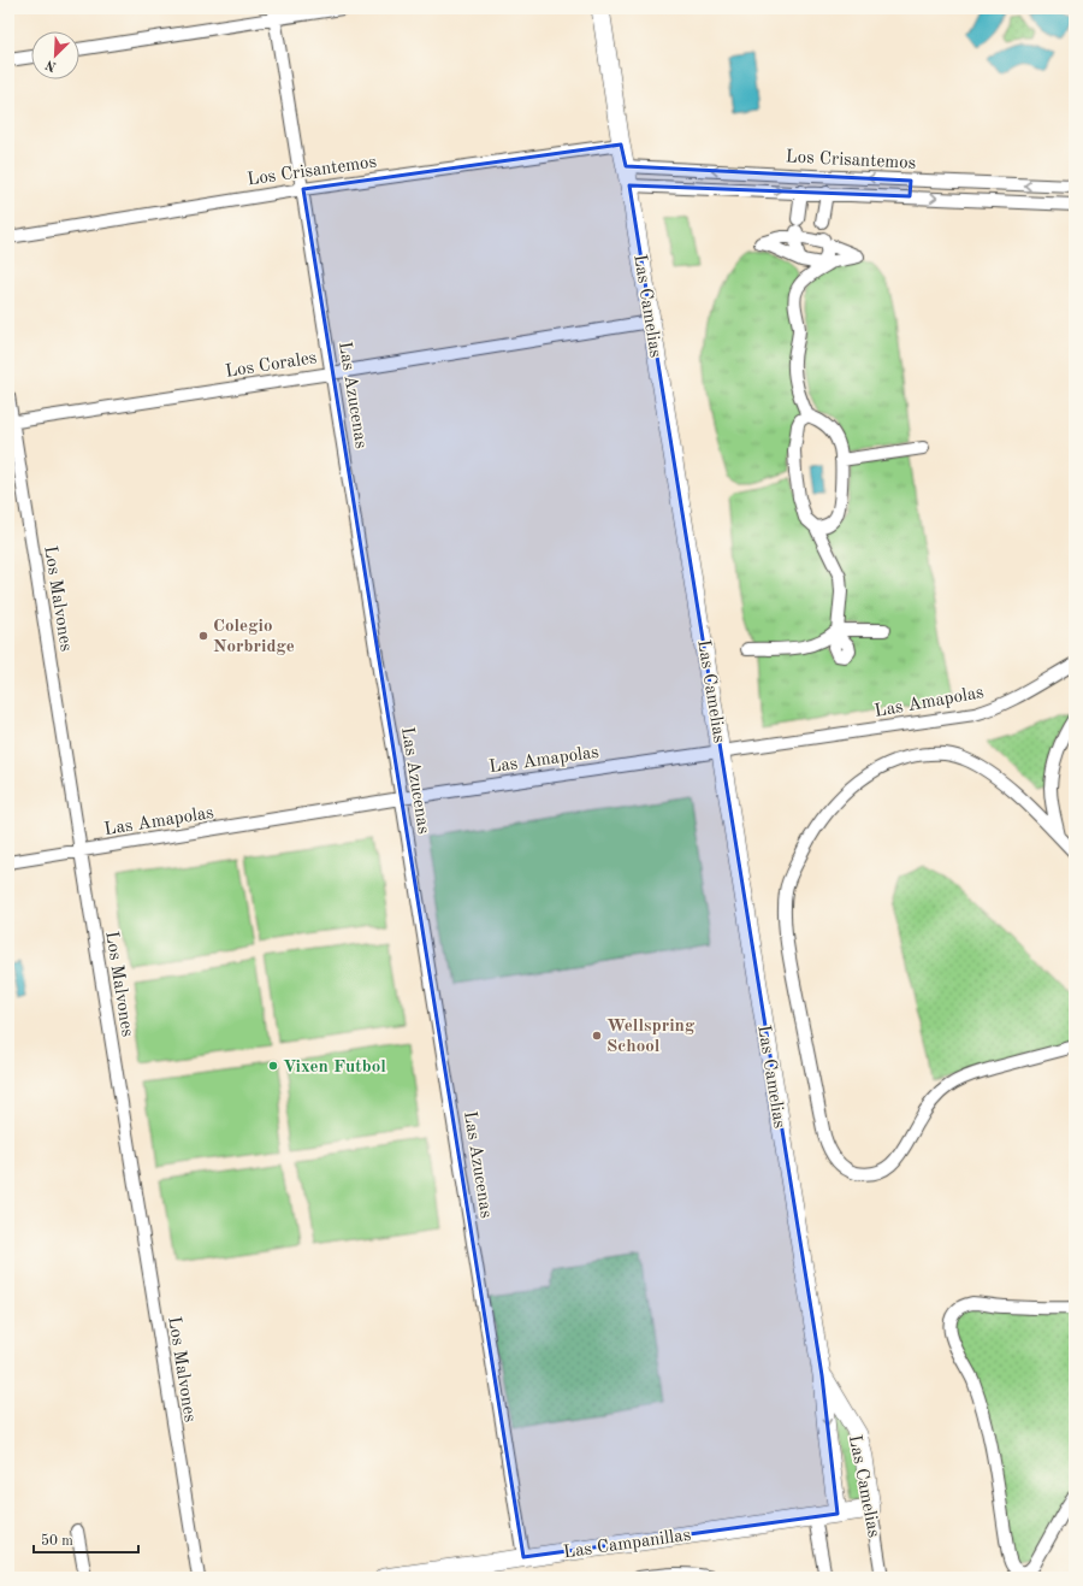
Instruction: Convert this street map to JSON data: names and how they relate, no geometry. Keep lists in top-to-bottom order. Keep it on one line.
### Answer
{"streets":{"street":["Los Crisantemos","Las Camelias","Los Corales","Las Azucenas","Los Malvones","Las Amapolas","Las Campanillas"]},"crossings":[["Los Crisantemos","Las Camelias"],["Los Crisantemos","Las Azucenas"],["Las Camelias","Los Corales"],["Las Camelias","Las Amapolas"],["Las Camelias","Las Campanillas"],["Los Corales","Las Azucenas"],["Los Corales","Los Malvones"],["Las Azucenas","Las Amapolas"],["Las Azucenas","Las Campanillas"],["Los Malvones","Las Amapolas"]],"places":["Colegio Norbridge","Wellspring School","Vixen Futbol"],"scale_bar":"50 m","north":"bottom left"}
